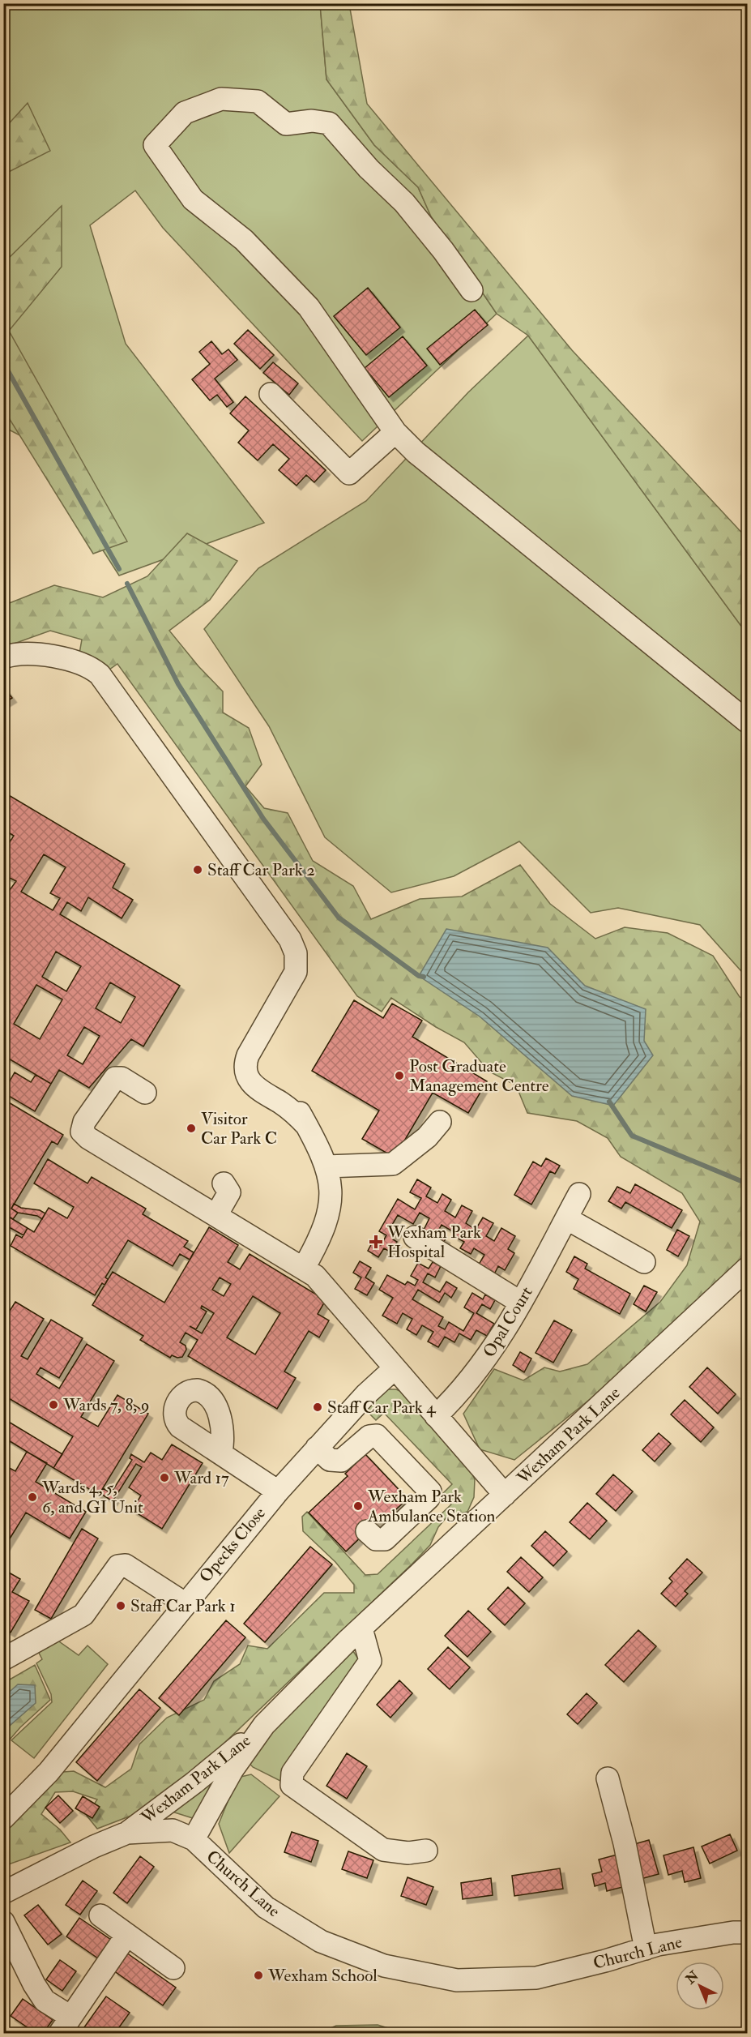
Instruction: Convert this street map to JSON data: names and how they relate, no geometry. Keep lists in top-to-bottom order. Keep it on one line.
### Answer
{"streets":{"street":["Opal Court","Wexham Park Lane","Opecks Close","Church Lane"]},"crossings":[["Wexham Park Lane","Church Lane"]],"places":{"other":["Staff Car Park 2","Post Graduate Management Centre","Visitor Car Park C","Wards 7, 8, 9","Staff Car Park 4","Ward 17","Wards 4, 5, 6, and GI Unit","Wexham Park Ambulance Station","Staff Car Park 1","Wexham School"],"health":["Wexham Park Hospital"]},"north":"top left"}
